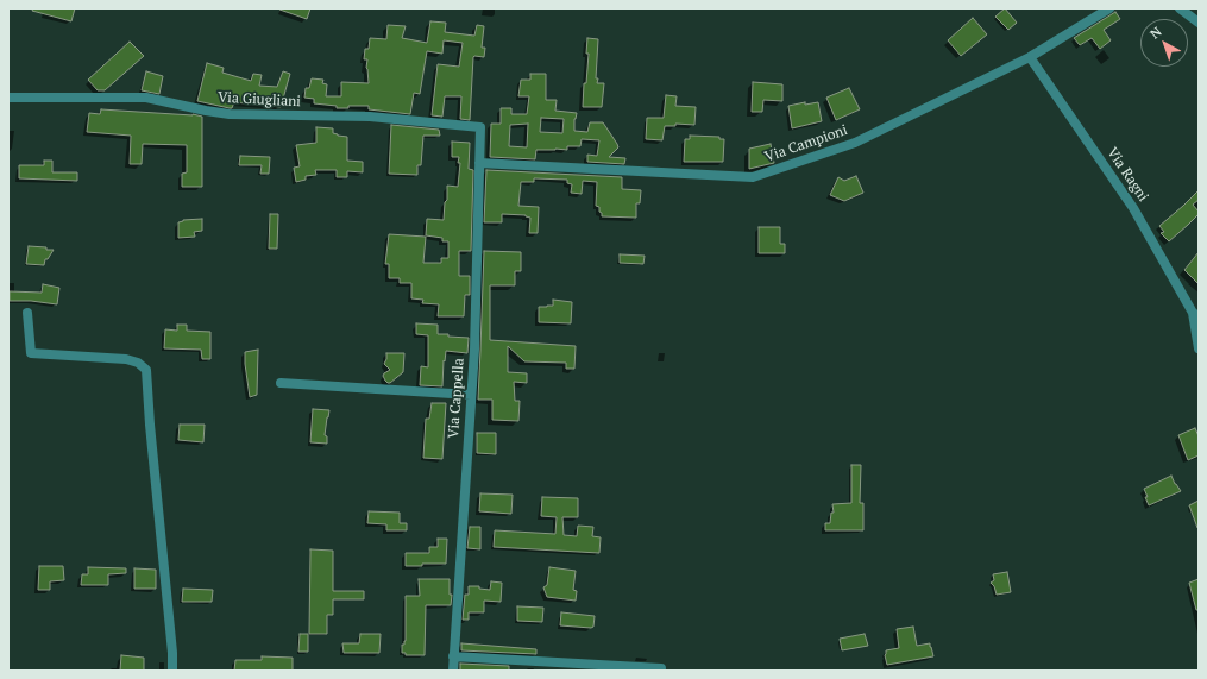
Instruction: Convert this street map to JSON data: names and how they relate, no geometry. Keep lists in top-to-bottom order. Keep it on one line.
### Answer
{"streets":{"street":["Via Giugliani","Via Campioni","Via Ragni","Via Cappella"]},"crossings":[["Via Giugliani","Via Cappella"],["Via Campioni","Via Ragni"],["Via Campioni","Via Cappella"]],"north":"top left"}
